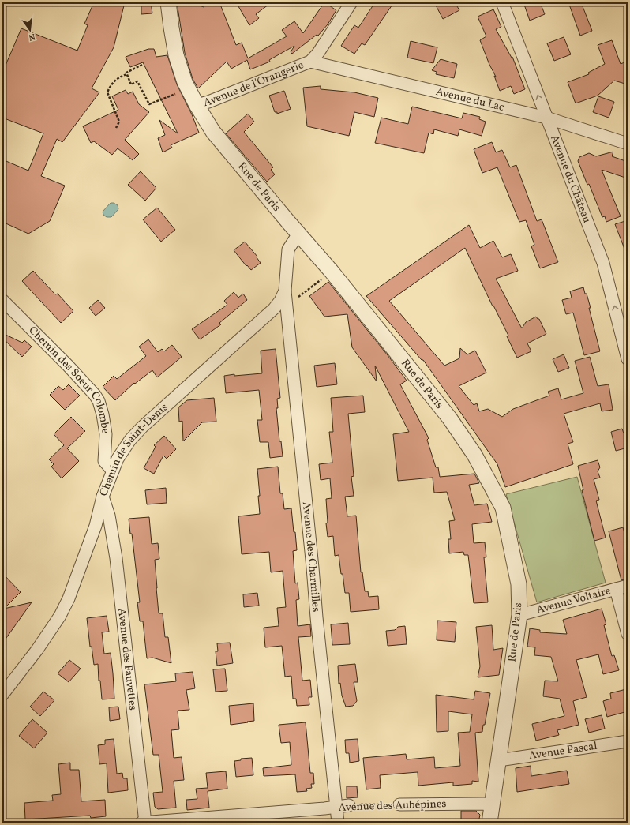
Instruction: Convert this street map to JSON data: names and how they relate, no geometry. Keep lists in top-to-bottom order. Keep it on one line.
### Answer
{"streets":{"street":["Avenue de l'Orangerie","Avenue du Lac","Avenue du Château","Rue de Paris","Chemin des Soeur Colombe","Chemin de Saint-Denis","Avenue des Charmilles","Avenue Voltaire","Avenue des Fauvettes","Avenue Pascal","Avenue des Aubépines"]},"crossings":[["Avenue de l'Orangerie","Avenue du Lac"],["Avenue de l'Orangerie","Rue de Paris"],["Avenue du Lac","Avenue du Château"],["Rue de Paris","Chemin de Saint-Denis"],["Rue de Paris","Avenue Voltaire"],["Rue de Paris","Avenue Pascal"],["Rue de Paris","Avenue des Aubépines"],["Chemin des Soeur Colombe","Chemin de Saint-Denis"],["Chemin de Saint-Denis","Avenue des Charmilles"],["Chemin de Saint-Denis","Avenue des Fauvettes"],["Avenue des Charmilles","Avenue des Aubépines"],["Avenue des Fauvettes","Avenue des Aubépines"]],"one_way":["Avenue du Château"],"north":"bottom"}
